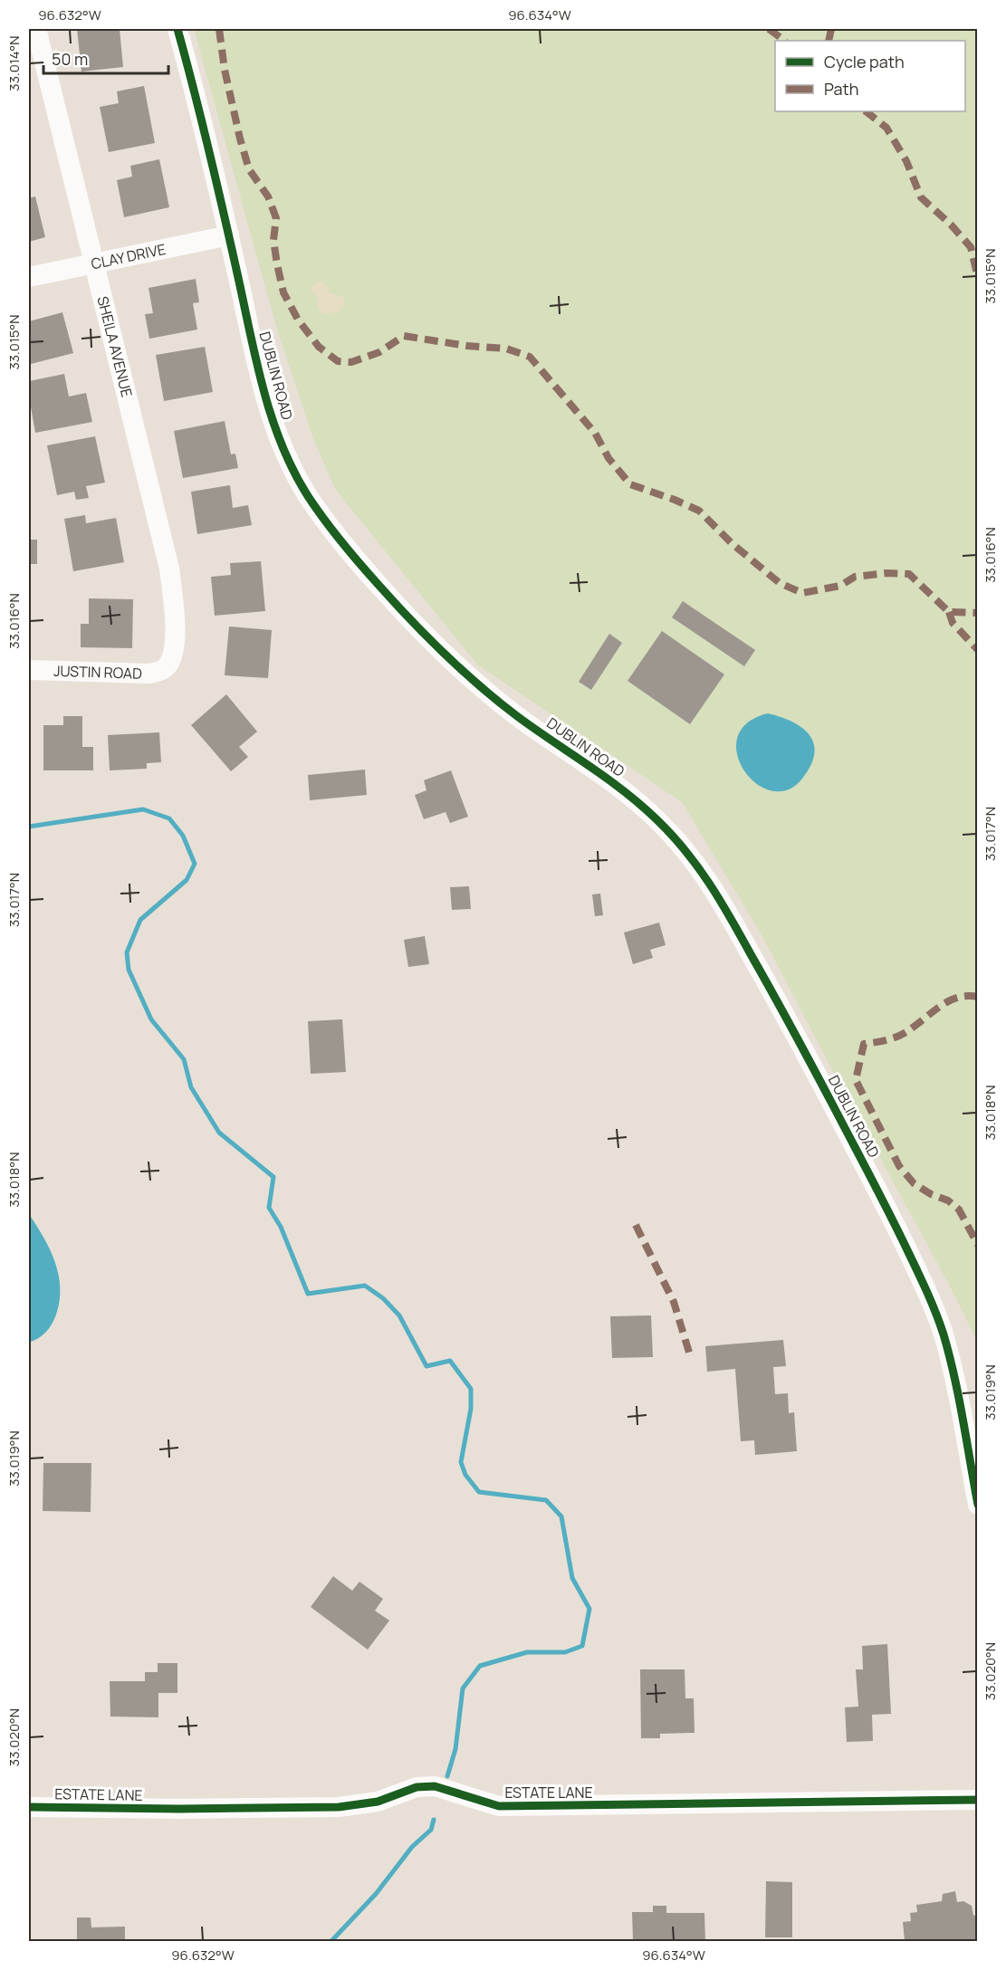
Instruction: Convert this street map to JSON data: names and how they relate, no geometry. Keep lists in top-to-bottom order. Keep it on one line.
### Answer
{"streets":{"street":["CLAY DRIVE","SHEILA AVENUE","DUBLIN ROAD","JUSTIN ROAD","ESTATE LANE"]},"crossings":[["CLAY DRIVE","SHEILA AVENUE"],["CLAY DRIVE","DUBLIN ROAD"],["SHEILA AVENUE","JUSTIN ROAD"]],"legend":["Cycle path","Path"],"scale_bar":"50 m","coordinates":["96.632°W","96.634°W","33.014°N","33.015°N","33.016°N","33.017°N","33.018°N","33.019°N","33.020°N"]}
